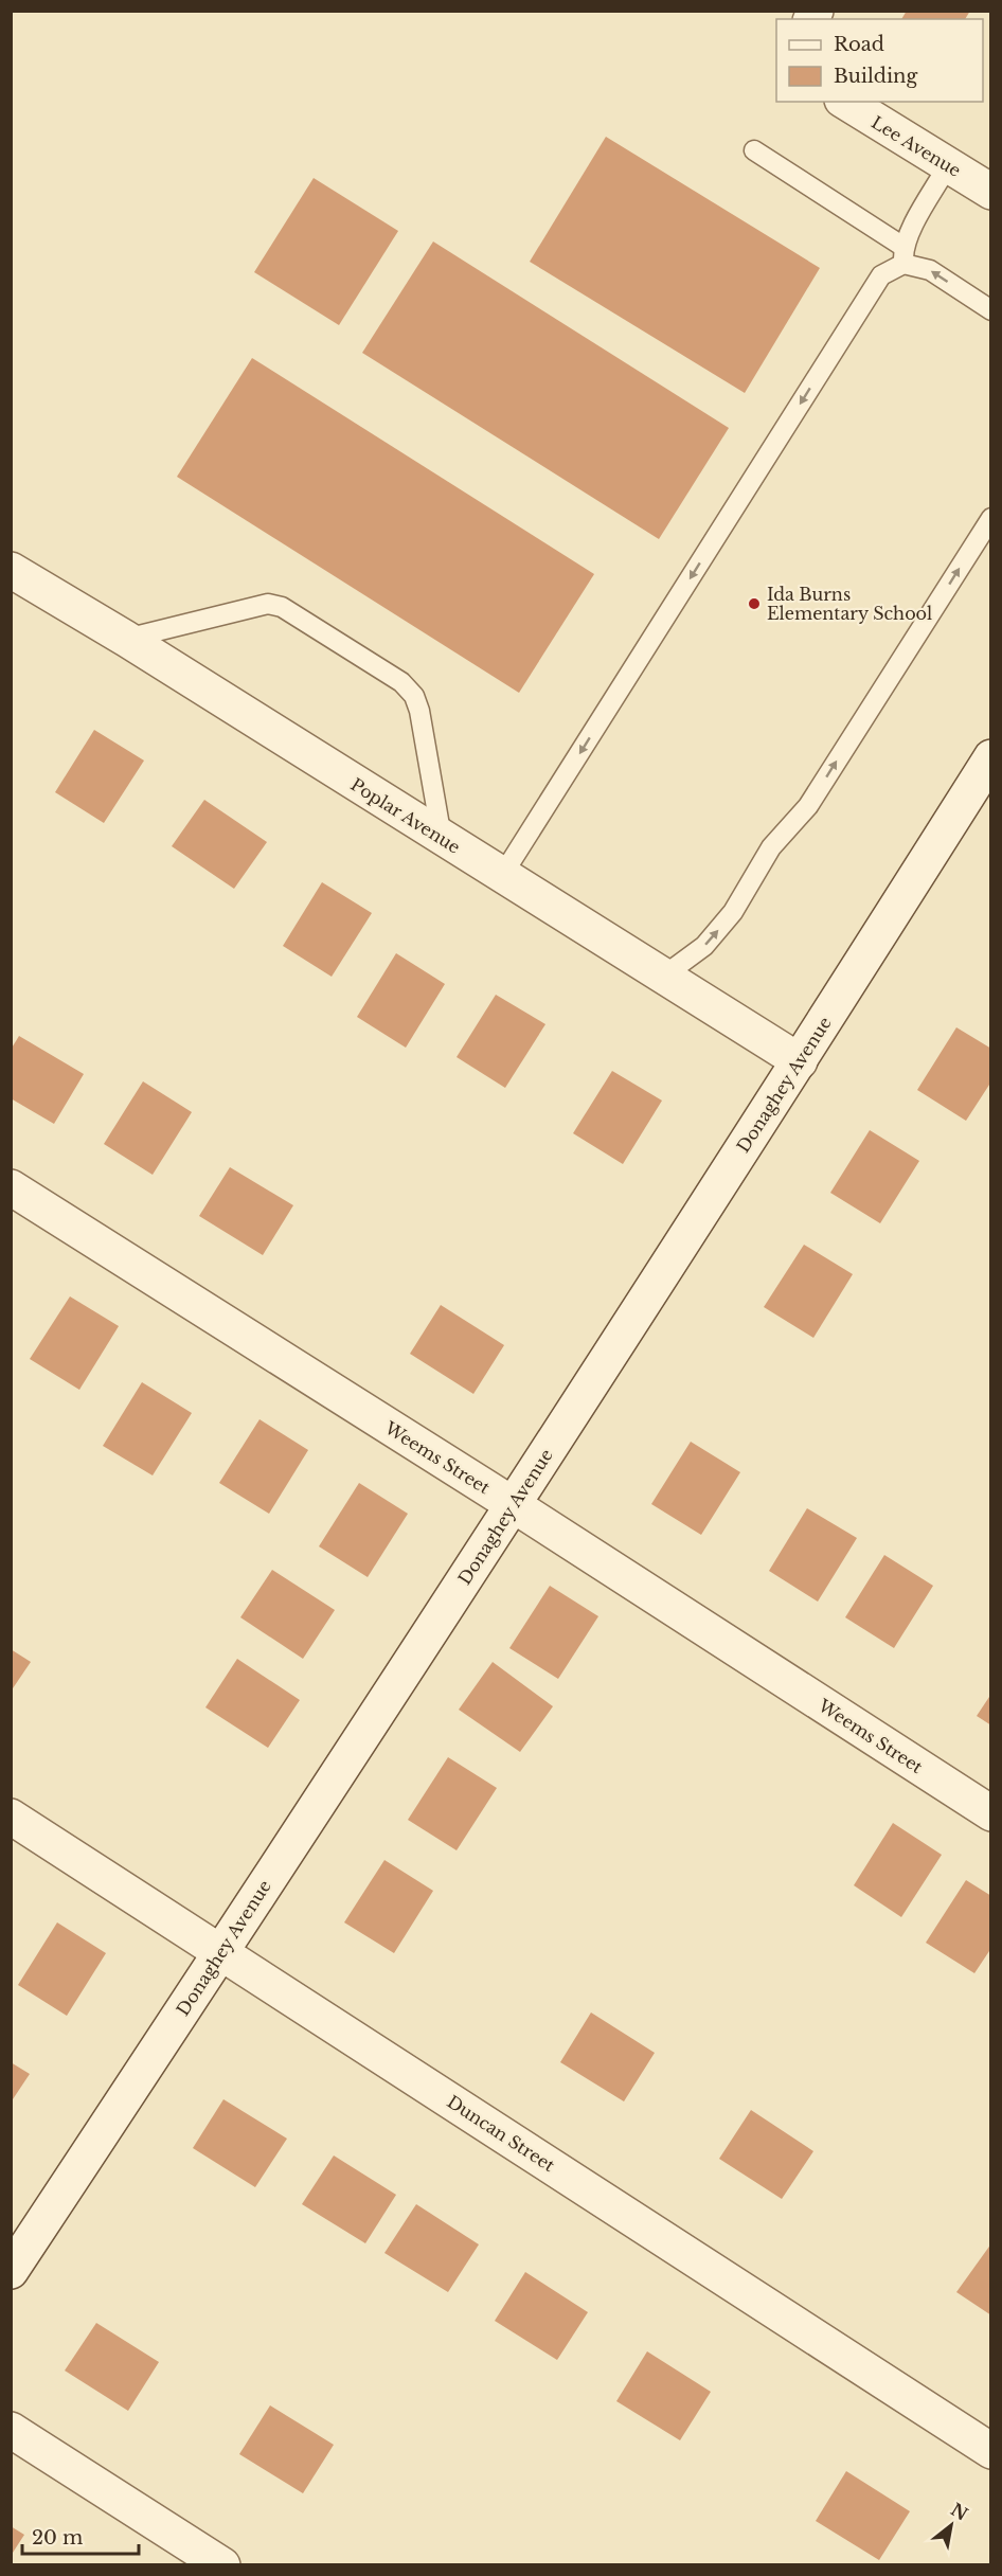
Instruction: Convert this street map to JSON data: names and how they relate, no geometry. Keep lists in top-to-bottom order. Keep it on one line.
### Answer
{"streets":{"street":["Lee Avenue","Poplar Avenue","Donaghey Avenue","Weems Street","Duncan Street"]},"crossings":[["Poplar Avenue","Donaghey Avenue"],["Donaghey Avenue","Weems Street"],["Donaghey Avenue","Duncan Street"]],"places":["Ida Burns Elementary School"],"legend":["Road","Building"],"scale_bar":"20 m","north":"top right"}
